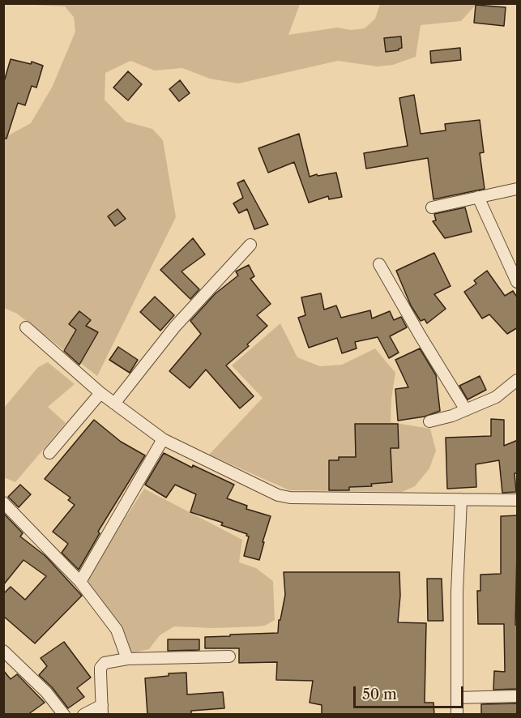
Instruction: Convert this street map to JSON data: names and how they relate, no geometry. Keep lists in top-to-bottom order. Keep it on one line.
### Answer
{"scale_bar":"50 m"}
